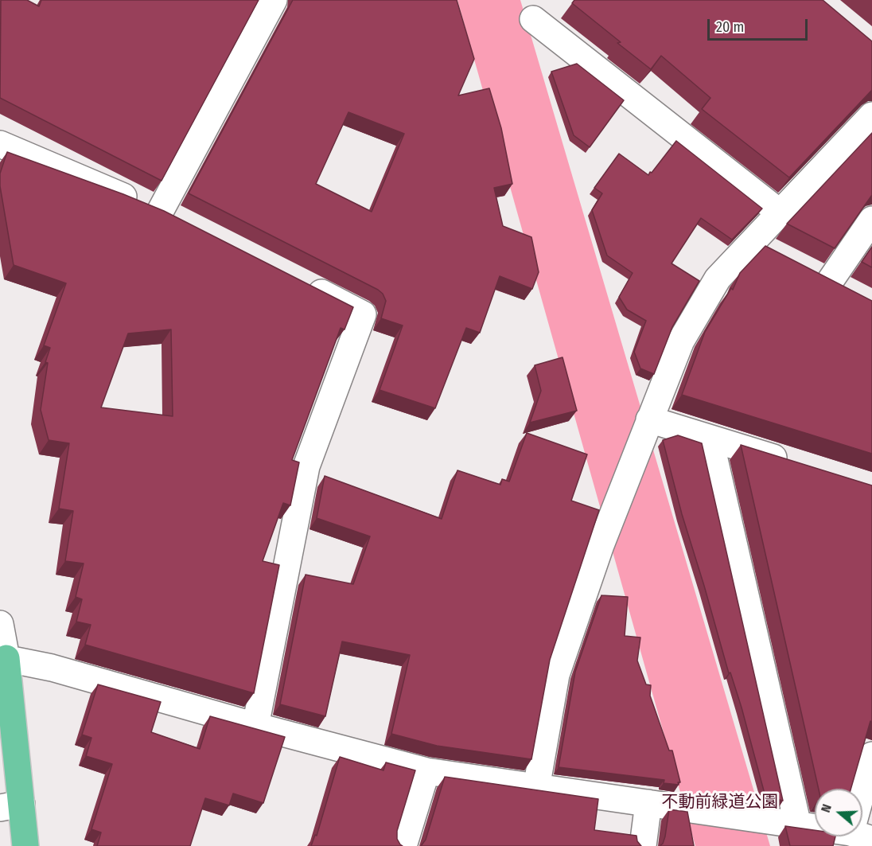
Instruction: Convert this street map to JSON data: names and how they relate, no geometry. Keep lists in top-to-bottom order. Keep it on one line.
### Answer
{"parks":["不動前緑道公園"],"scale_bar":"20 m","north":"left"}
